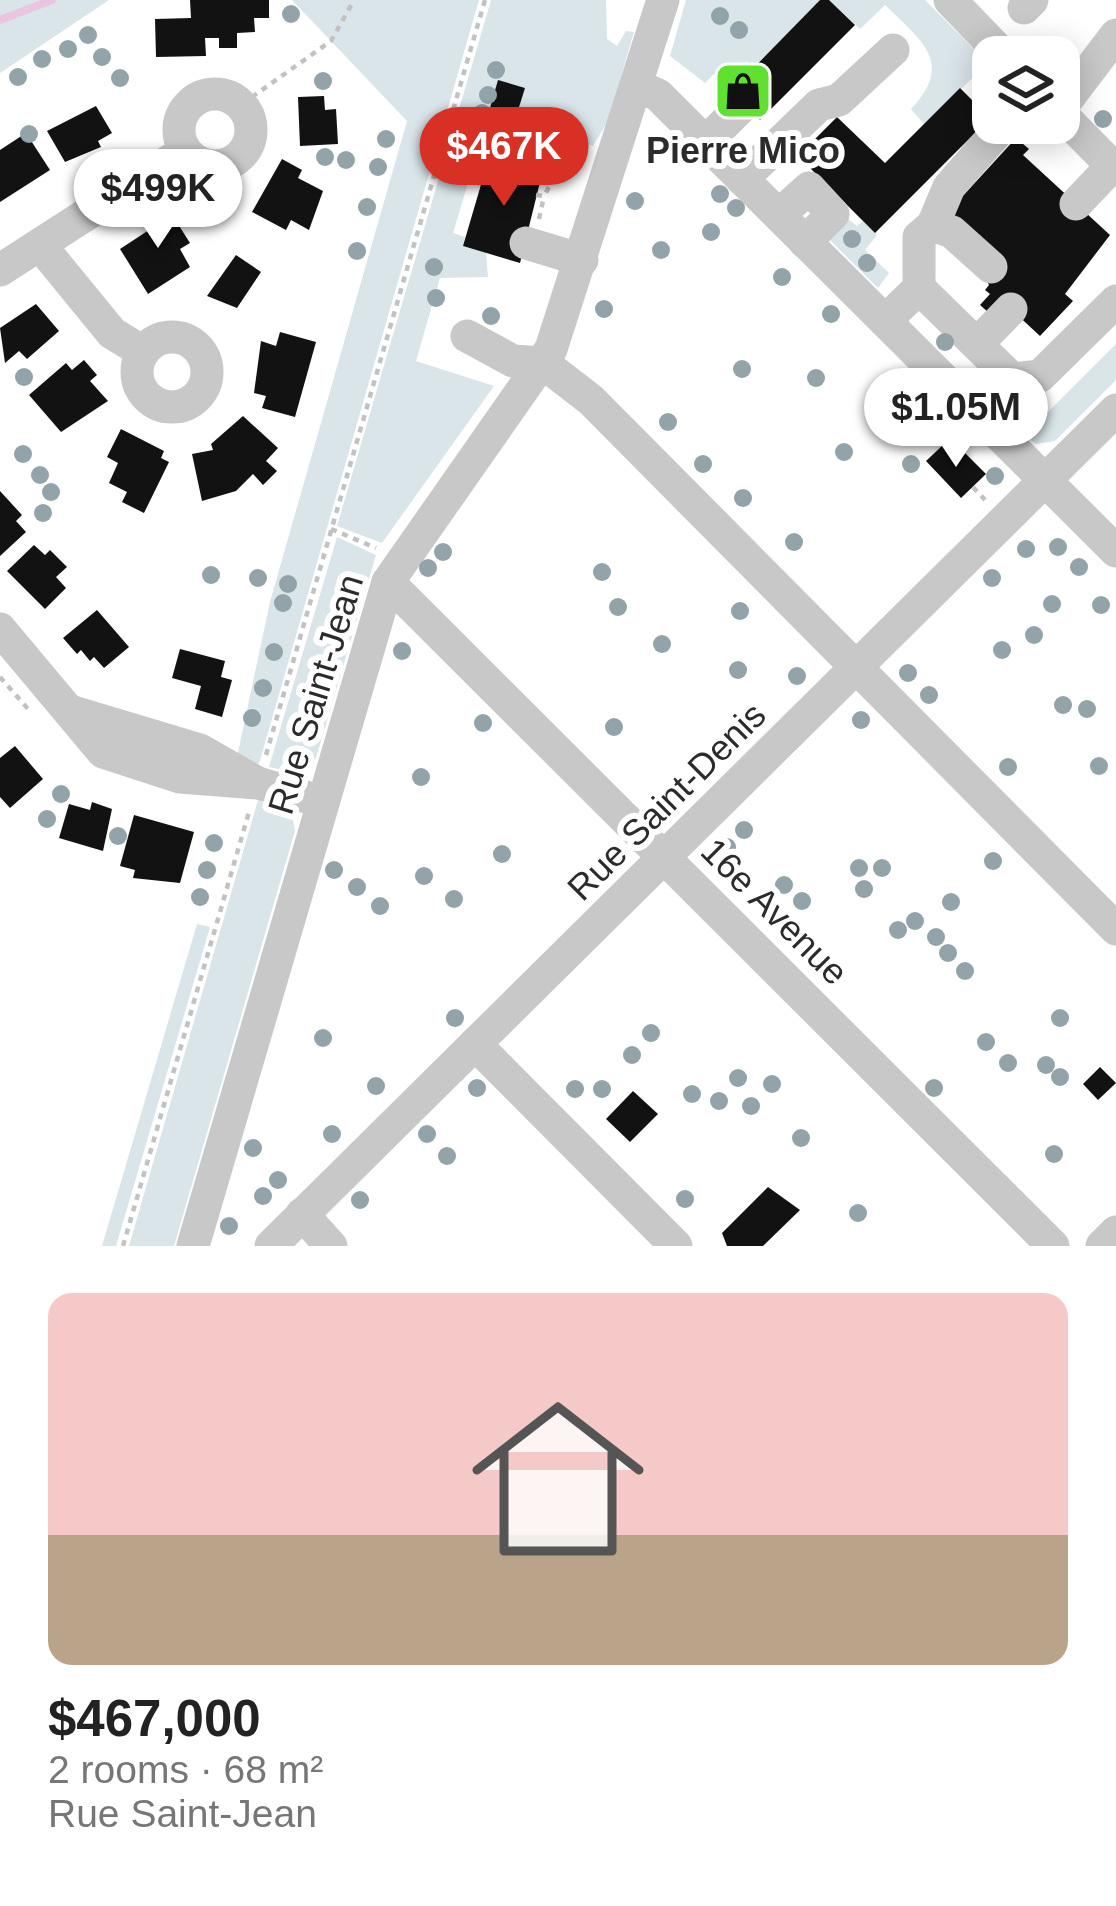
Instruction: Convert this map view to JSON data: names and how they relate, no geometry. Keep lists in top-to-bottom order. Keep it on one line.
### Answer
{"streets":{"street":["Rue Saint-Jean","Rue Saint-Denis","16e Avenue"]},"crossings":[["Rue Saint-Jean","16e Avenue"],["Rue Saint-Denis","16e Avenue"]],"places":{"shop":["Pierre Mico"]},"page":{"price":["$467K","$499K","$1.05M"],"list":[{"name":"$467,000","note":"2 rooms · 68 m² · Rue Saint-Jean"}]}}
